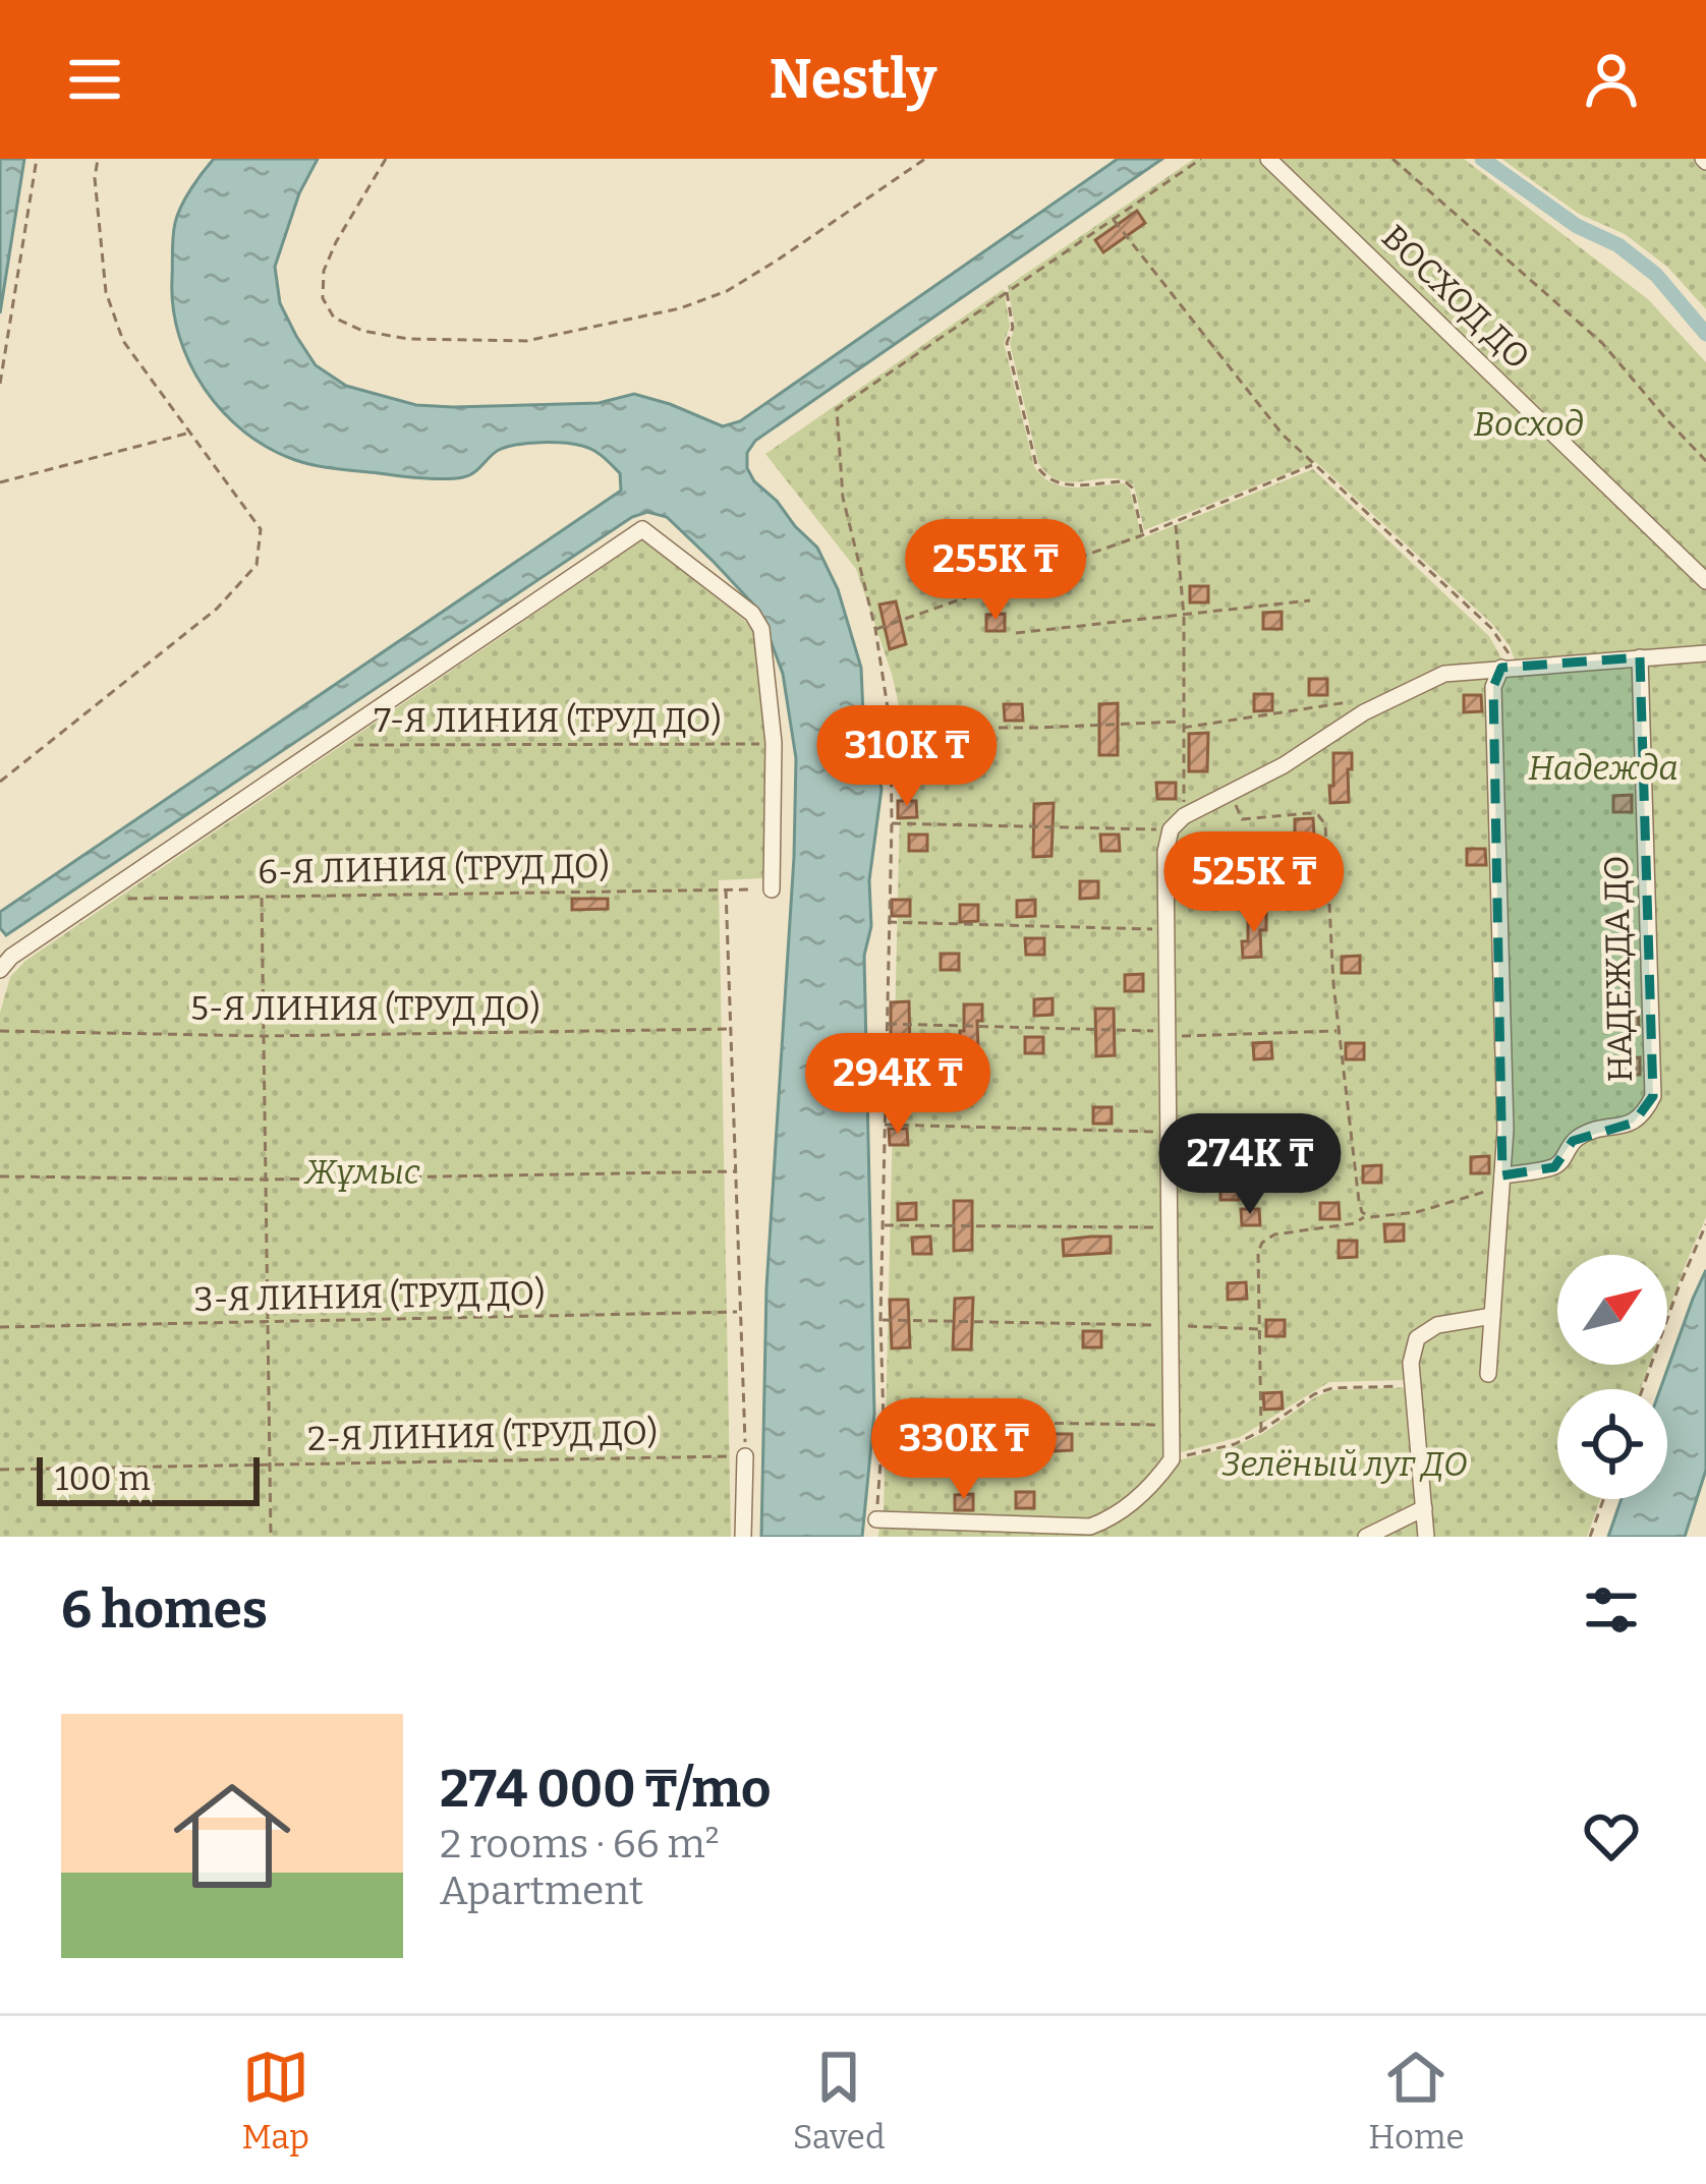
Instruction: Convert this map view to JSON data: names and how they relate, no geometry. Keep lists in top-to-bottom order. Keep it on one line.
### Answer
{"streets":{"street":["ВОСХОД ДО","НАДЕЖДА ДО"],"path":["7-Я ЛИНИЯ (ТРУД ДО)","6-Я ЛИНИЯ (ТРУД ДО)","5-Я ЛИНИЯ (ТРУД ДО)","3-Я ЛИНИЯ (ТРУД ДО)","2-Я ЛИНИЯ (ТРУД ДО)"]},"parks":["Восход","Надежда","Жұмыс","Зелёный луг ДО"],"scale_bar":"100 m","north":"top right","page":{"header":"Nestly","price":["255K ₸","310K ₸","525K ₸","294K ₸","274K ₸","330K ₸"],"scale":"100 m","heading":"6 homes","list":[{"name":"274 000 ₸/mo","note":"2 rooms · 66 m² · Apartment"}],"tabs":["Map","Saved","Home"]}}
